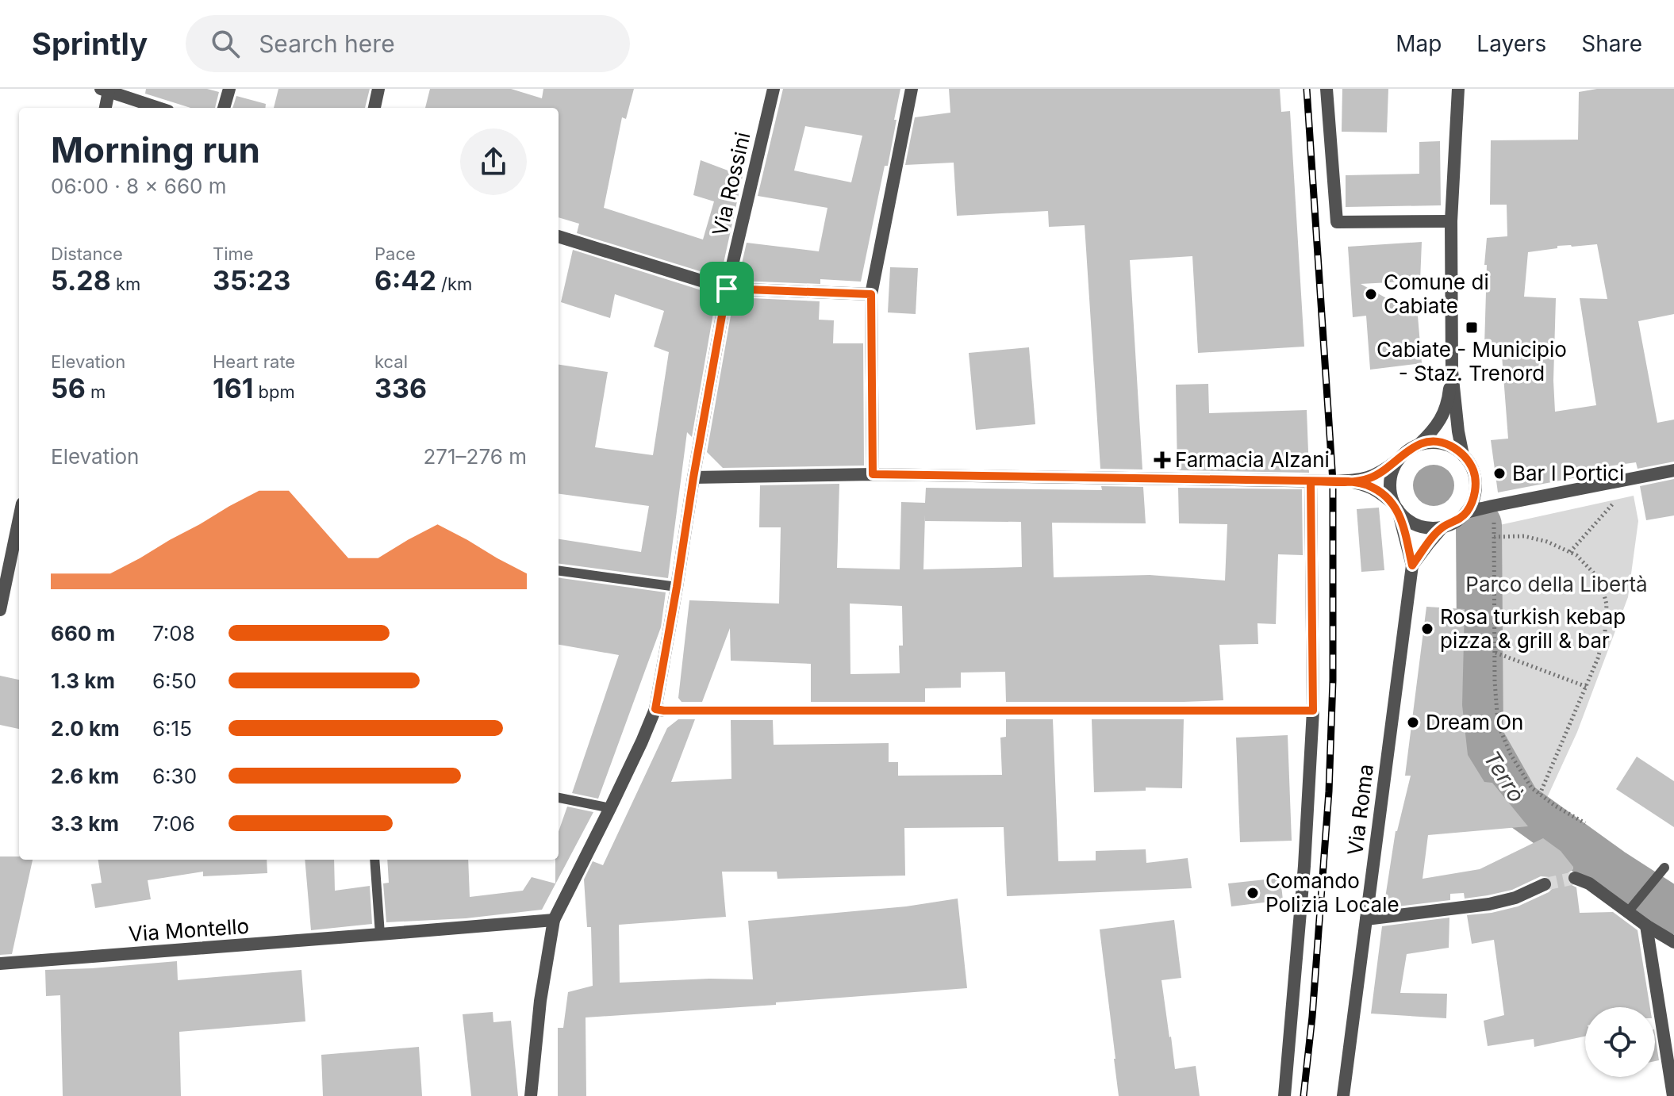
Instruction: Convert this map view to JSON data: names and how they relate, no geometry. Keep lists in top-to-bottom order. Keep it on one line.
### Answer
{"streets":{"street":["Via Rossini","Via Roma","Via Montello"]},"crossings":[["Via Rossini","Via Montello"]],"water":["Terrò"],"parks":["Parco della Libertà"],"places":{"other":["Comune di Cabiate","Bar I Portici","Rosa turkish kebap pizza & grill & bar","Dream On","Comando Polizia Locale"],"transit":["Cabiate - Municipio - Staz. Trenord"],"health":["Farmacia Alzani"]},"page":{"header":"Sprintly","search":"Search here","nav":["Map","Layers","Share"],"heading":["Morning run","06:00 · 8 × 660 m"],"stats":[["Distance","5.28 km"],["Time","35:23"],["Pace","6:42 /km"],["Elevation","56 m"],["Heart rate","161 bpm"],["kcal","336"]],"chart":["Elevation","271–276 m"],"list":[{"name":"660 m","note":"7:08"},{"name":"1.3 km","note":"6:50"},{"name":"2.0 km","note":"6:15"},{"name":"2.6 km","note":"6:30"},{"name":"3.3 km","note":"7:06"}]}}
